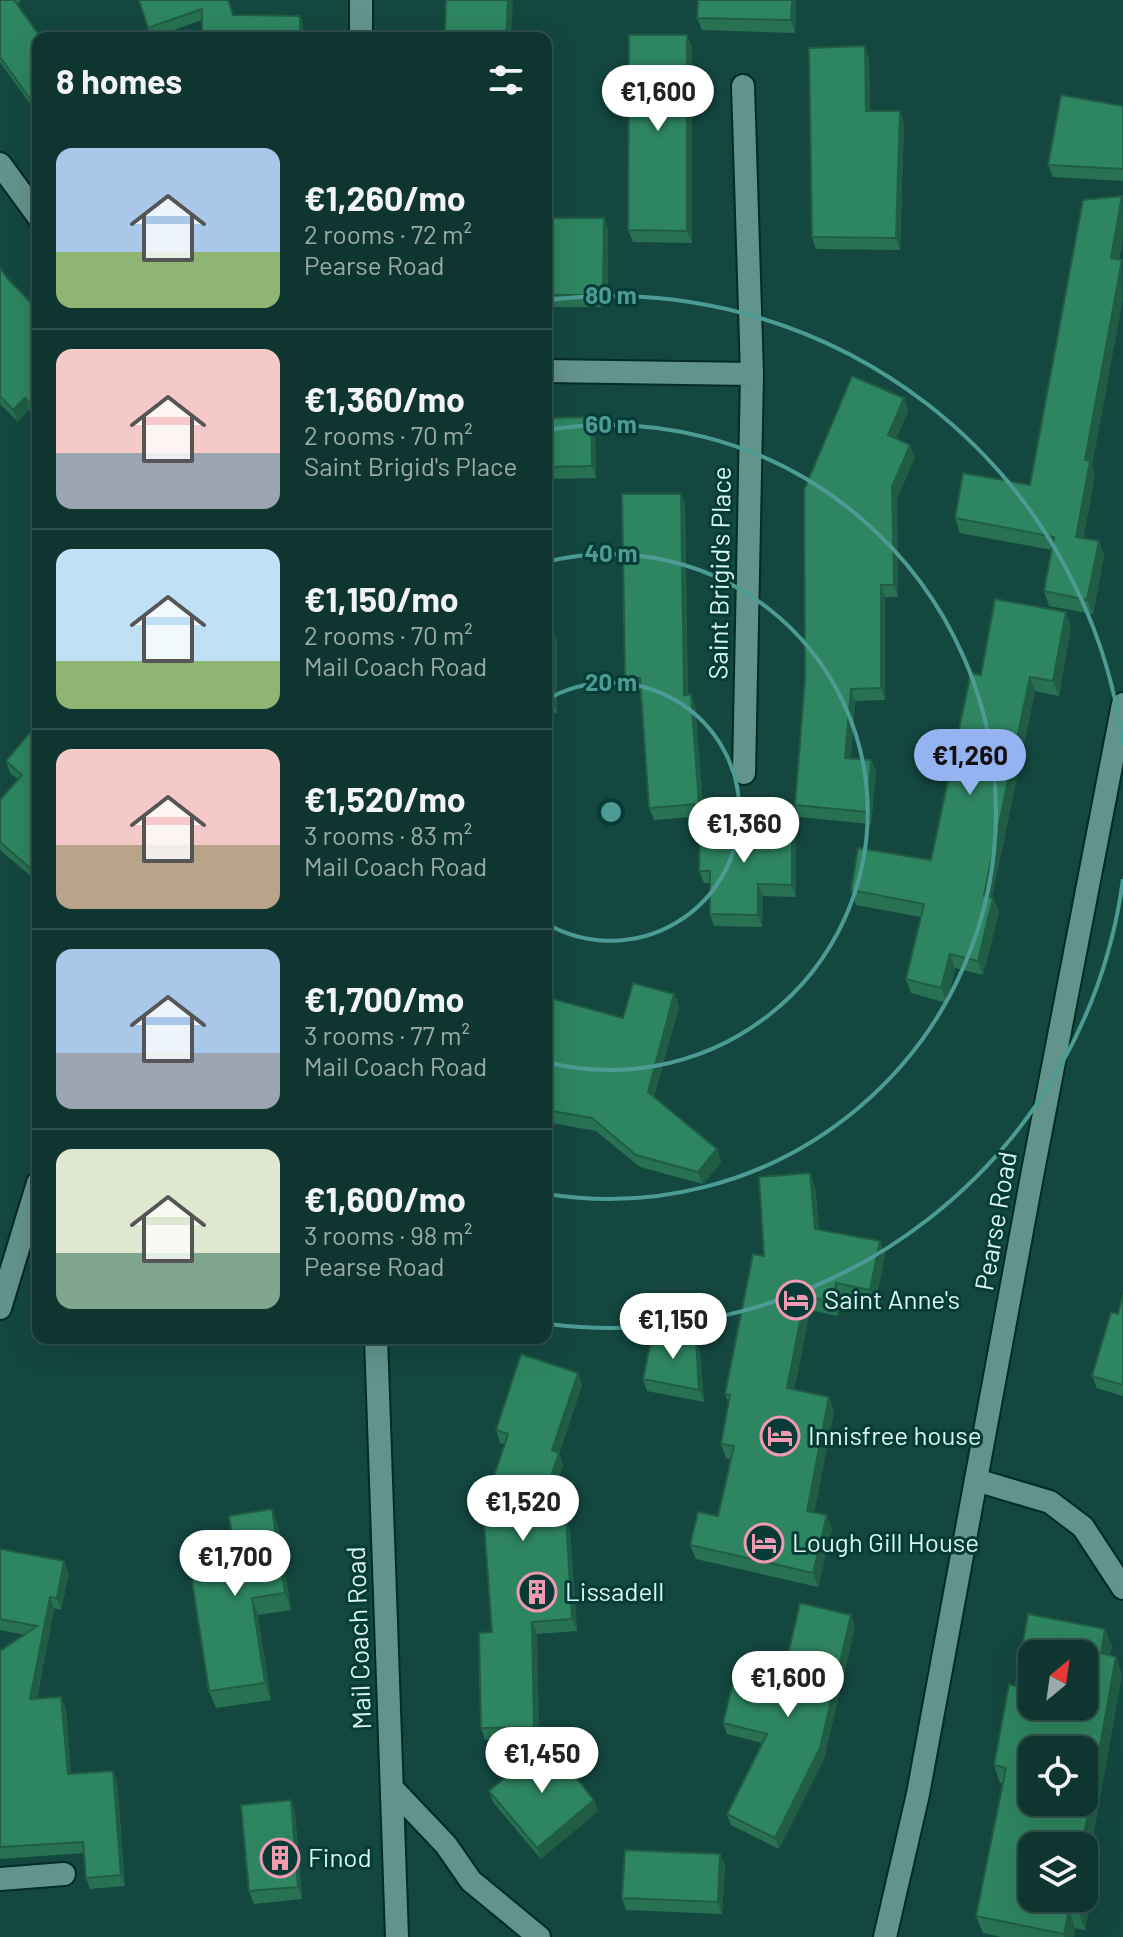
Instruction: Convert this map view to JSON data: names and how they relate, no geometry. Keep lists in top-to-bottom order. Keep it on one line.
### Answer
{"streets":{"main road":["Saint Brigid's Place","Pearse Road","Mail Coach Road"]},"places":{"hotel":["Saint Anne's","Innisfree house","Lough Gill House"],"building":["Lissadell","Finod"]},"north":"top right","page":{"heading":"8 homes","price":["€1,600","€1,260","€1,360","€1,150","€1,520","€1,700","€1,600","€1,450"],"list":[{"name":"€1,260/mo","note":"2 rooms · 72 m² · Pearse Road"},{"name":"€1,360/mo","note":"2 rooms · 70 m² · Saint Brigid's Place"},{"name":"€1,150/mo","note":"2 rooms · 70 m² · Mail Coach Road"},{"name":"€1,520/mo","note":"3 rooms · 83 m² · Mail Coach Road"},{"name":"€1,700/mo","note":"3 rooms · 77 m² · Mail Coach Road"},{"name":"€1,600/mo","note":"3 rooms · 98 m² · Pearse Road"}]},"rings":["80 m","60 m","40 m","20 m"]}
